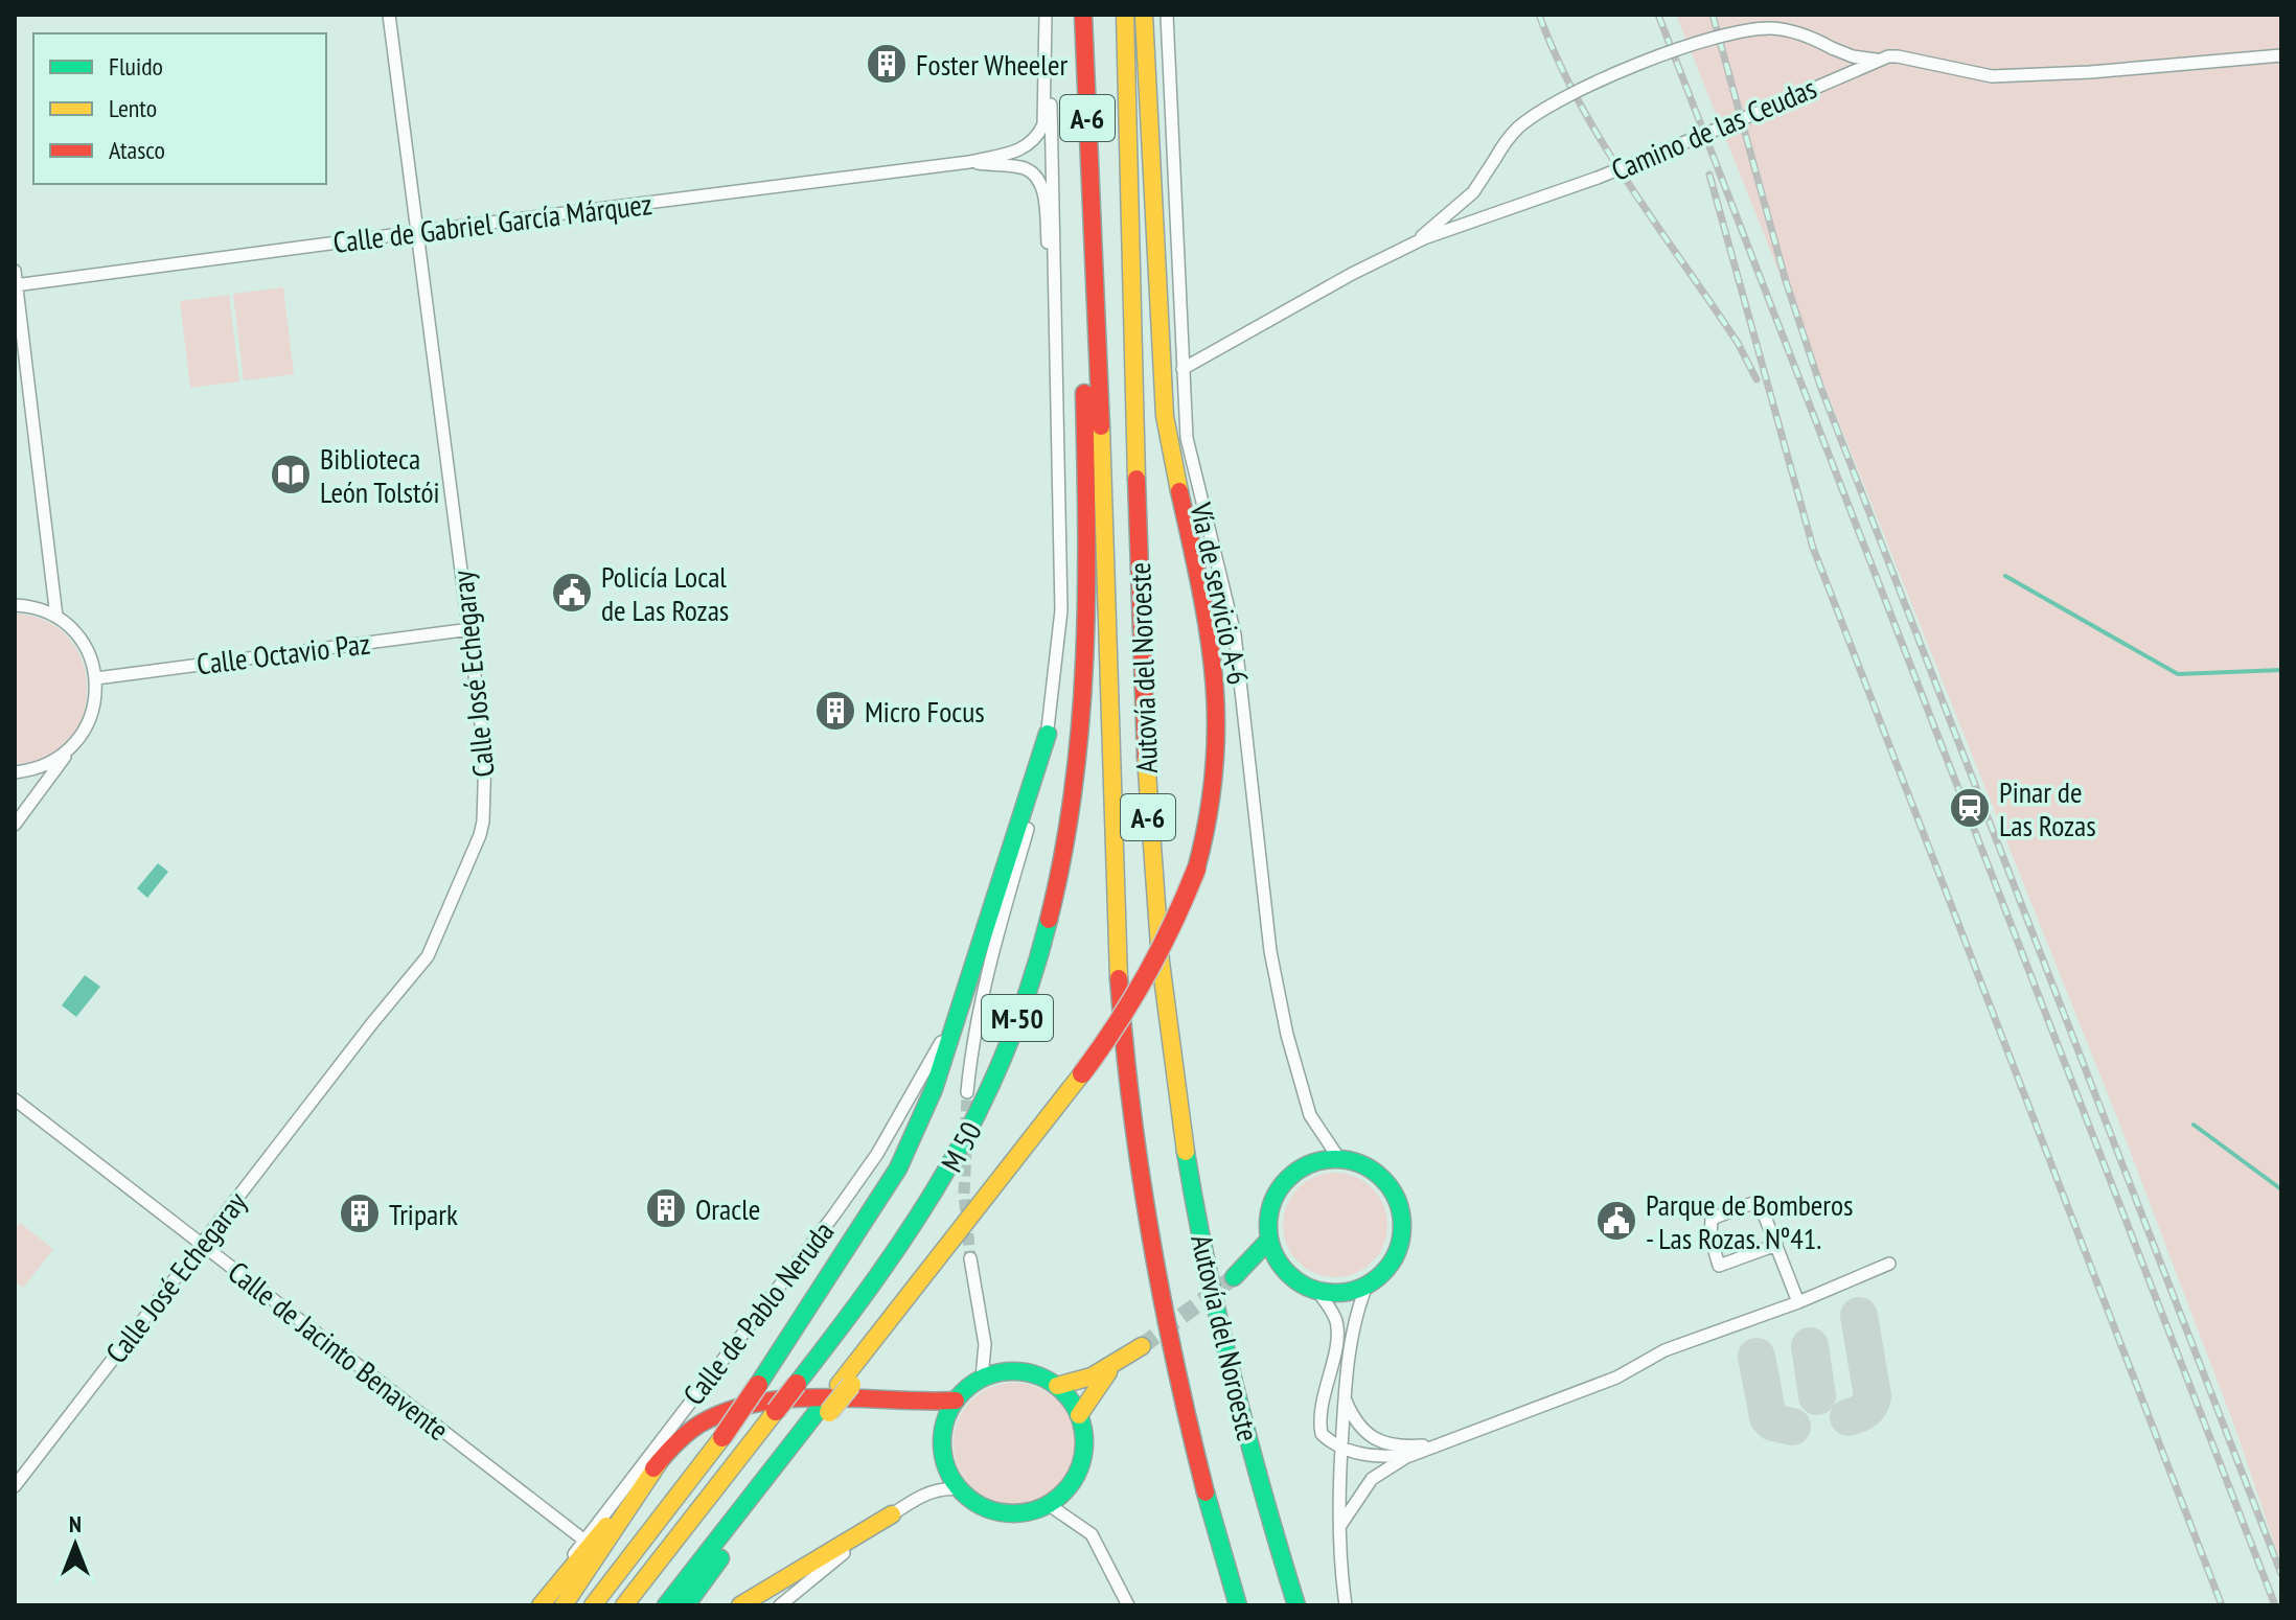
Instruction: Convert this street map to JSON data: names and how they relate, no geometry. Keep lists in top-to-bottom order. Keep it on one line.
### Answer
{"streets":{"main road":["A-6","Autovía del Noroeste","M-50","M 50"],"street":["Camino de las Ceudas","Calle de Gabriel García Márquez","Vía de servicio A-6","Calle Octavio Paz","Calle José Echegaray","Calle de Pablo Neruda","Calle de Jacinto Benavente"]},"crossings":[["Camino de las Ceudas","Vía de servicio A-6"],["Calle de Gabriel García Márquez","Calle José Echegaray"],["Calle Octavio Paz","Calle José Echegaray"],["Autovía del Noroeste","M 50"],["Calle José Echegaray","Calle de Jacinto Benavente"],["Calle de Pablo Neruda","Calle de Jacinto Benavente"]],"places":{"building":["Foster Wheeler","Micro Focus","Oracle","Tripark"],"library":["Biblioteca León Tolstói"],"public building":["Policía Local de Las Rozas","Parque de Bomberos - Las Rozas. Nº41."],"station":["Pinar de Las Rozas"]},"legend":["Fluido","Lento","Atasco"],"north":"top"}
